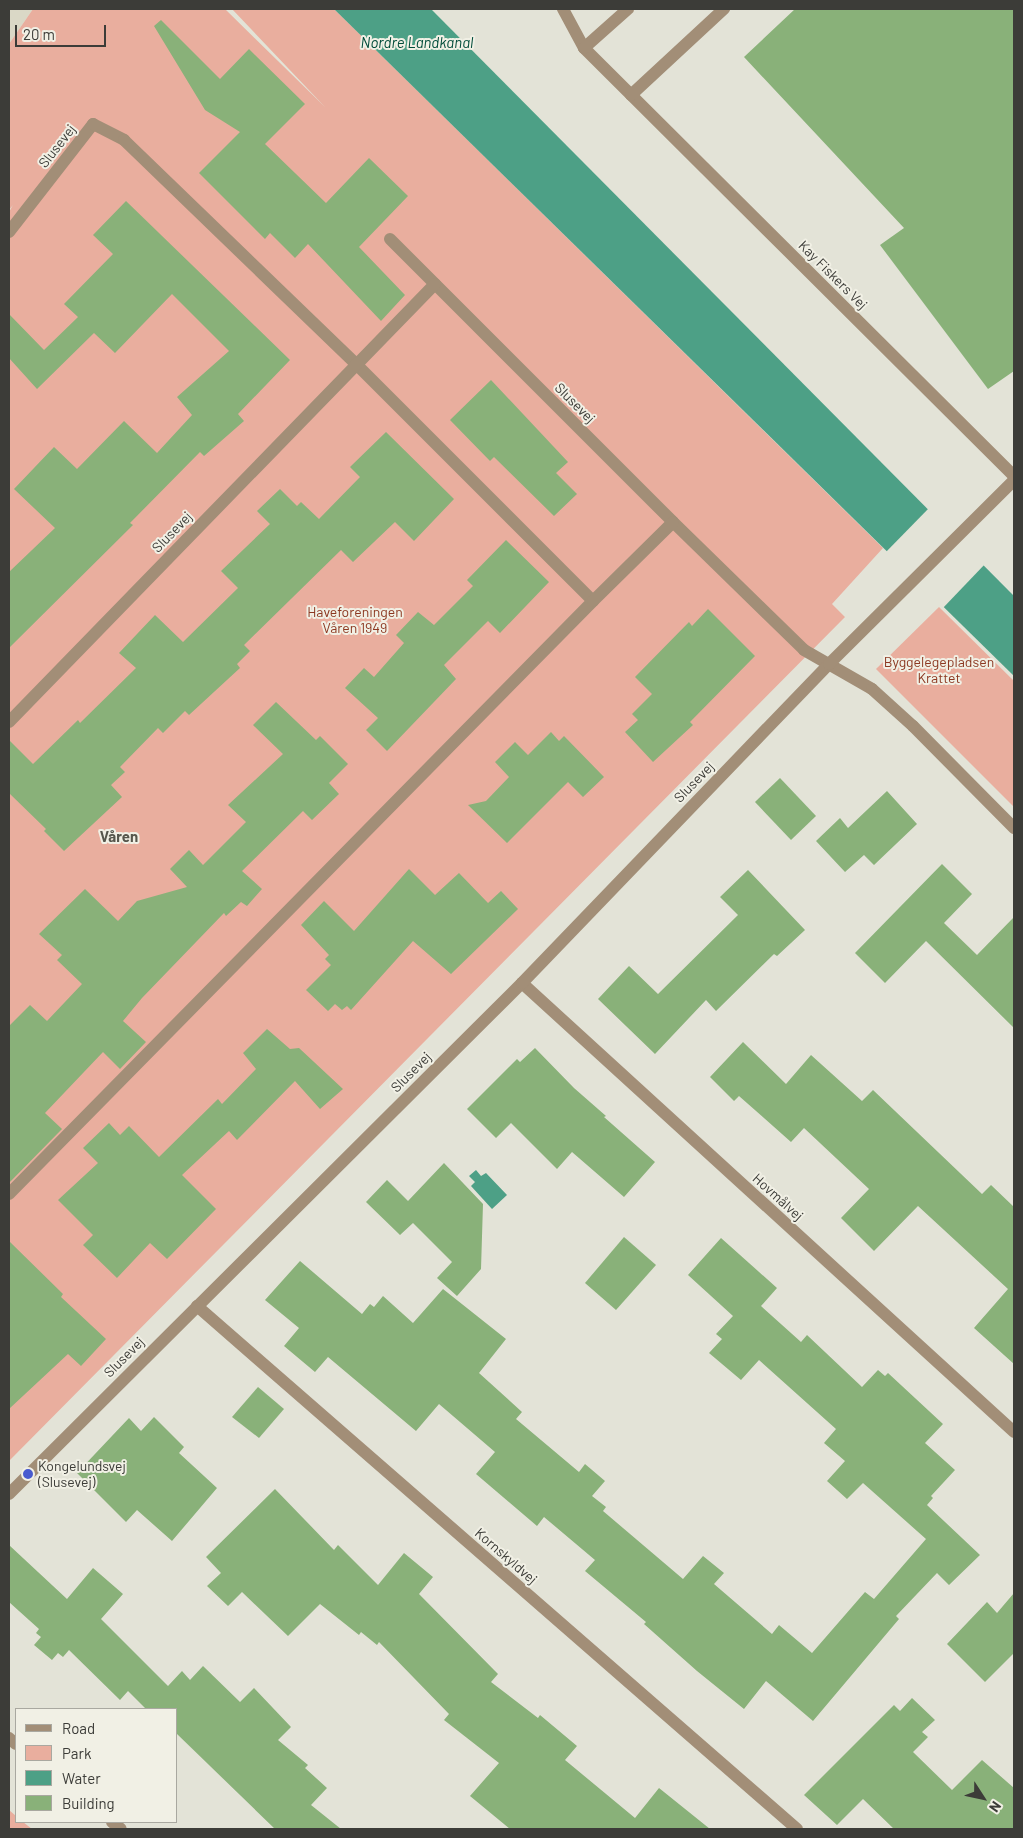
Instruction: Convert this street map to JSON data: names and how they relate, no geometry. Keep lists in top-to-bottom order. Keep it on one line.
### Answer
{"streets":{"street":["Slusevej","Kay Fiskers Vej","Hovmålvej","Kornskyldvej"]},"crossings":[["Slusevej","Hovmålvej"],["Slusevej","Kornskyldvej"]],"districts":["Våren"],"water":["Nordre Landkanal"],"parks":["Haveforeningen Våren 1949","Byggelegepladsen Krattet"],"places":["Kongelundsvej (Slusevej)"],"legend":["Road","Park","Water","Building"],"scale_bar":"20 m","north":"bottom right"}
